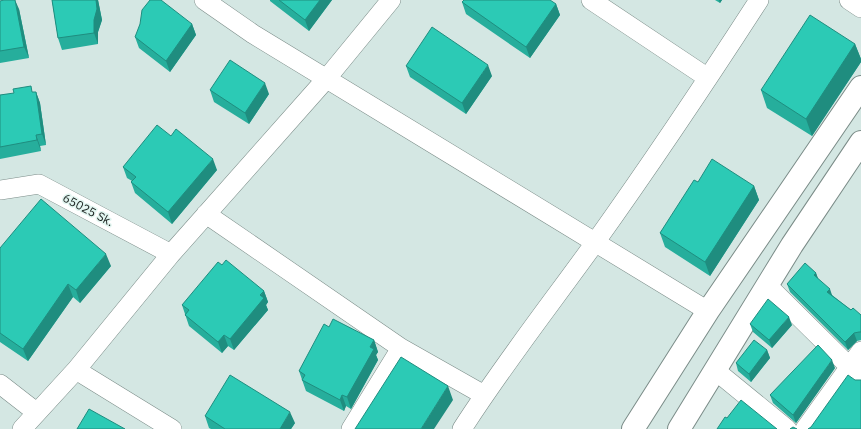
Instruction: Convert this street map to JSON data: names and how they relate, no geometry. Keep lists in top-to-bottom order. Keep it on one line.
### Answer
{"streets":{"street":["65025 Sk."]}}
